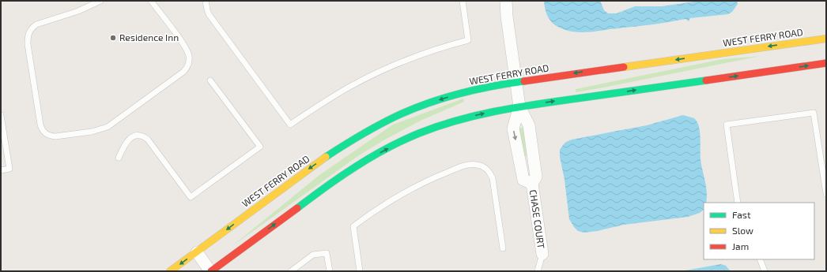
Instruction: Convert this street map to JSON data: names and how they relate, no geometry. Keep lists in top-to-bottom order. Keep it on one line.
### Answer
{"streets":{"main road":["WEST FERRY ROAD"],"street":["CHASE COURT"]},"crossings":[["WEST FERRY ROAD","CHASE COURT"]],"places":["Residence Inn"],"legend":["Fast","Slow","Jam"]}
